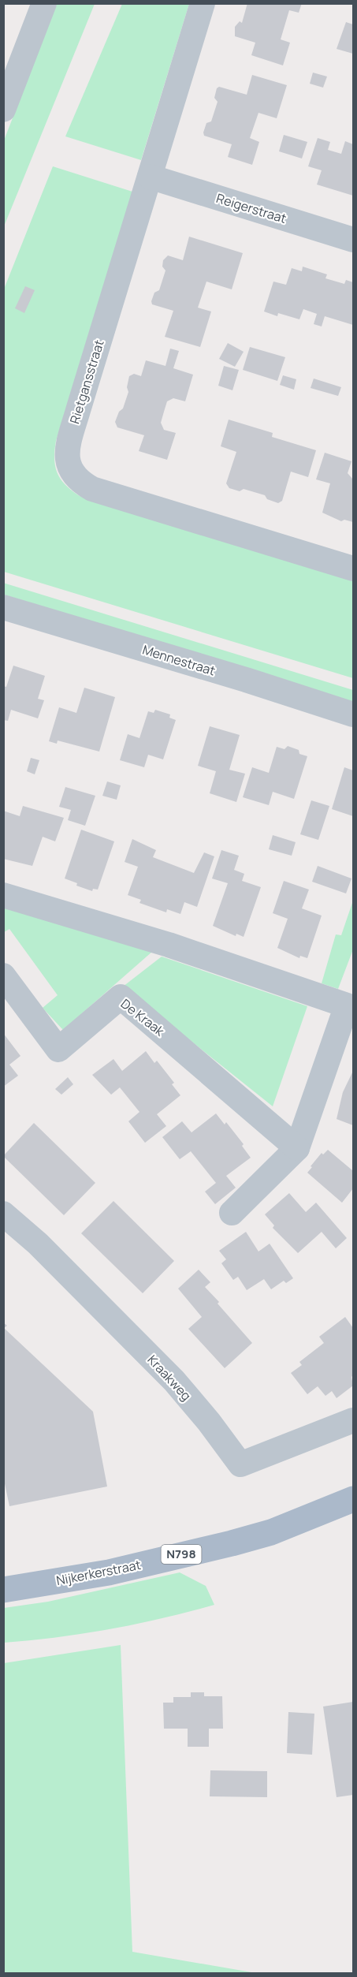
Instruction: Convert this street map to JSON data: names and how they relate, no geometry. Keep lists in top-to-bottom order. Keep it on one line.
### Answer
{"streets":{"main road":["N798","Nijkerkerstraat"],"street":["Reigerstraat","Rietgansstraat","Mennestraat","De Kraak","Kraakweg"]},"crossings":[["Reigerstraat","Rietgansstraat"]]}
